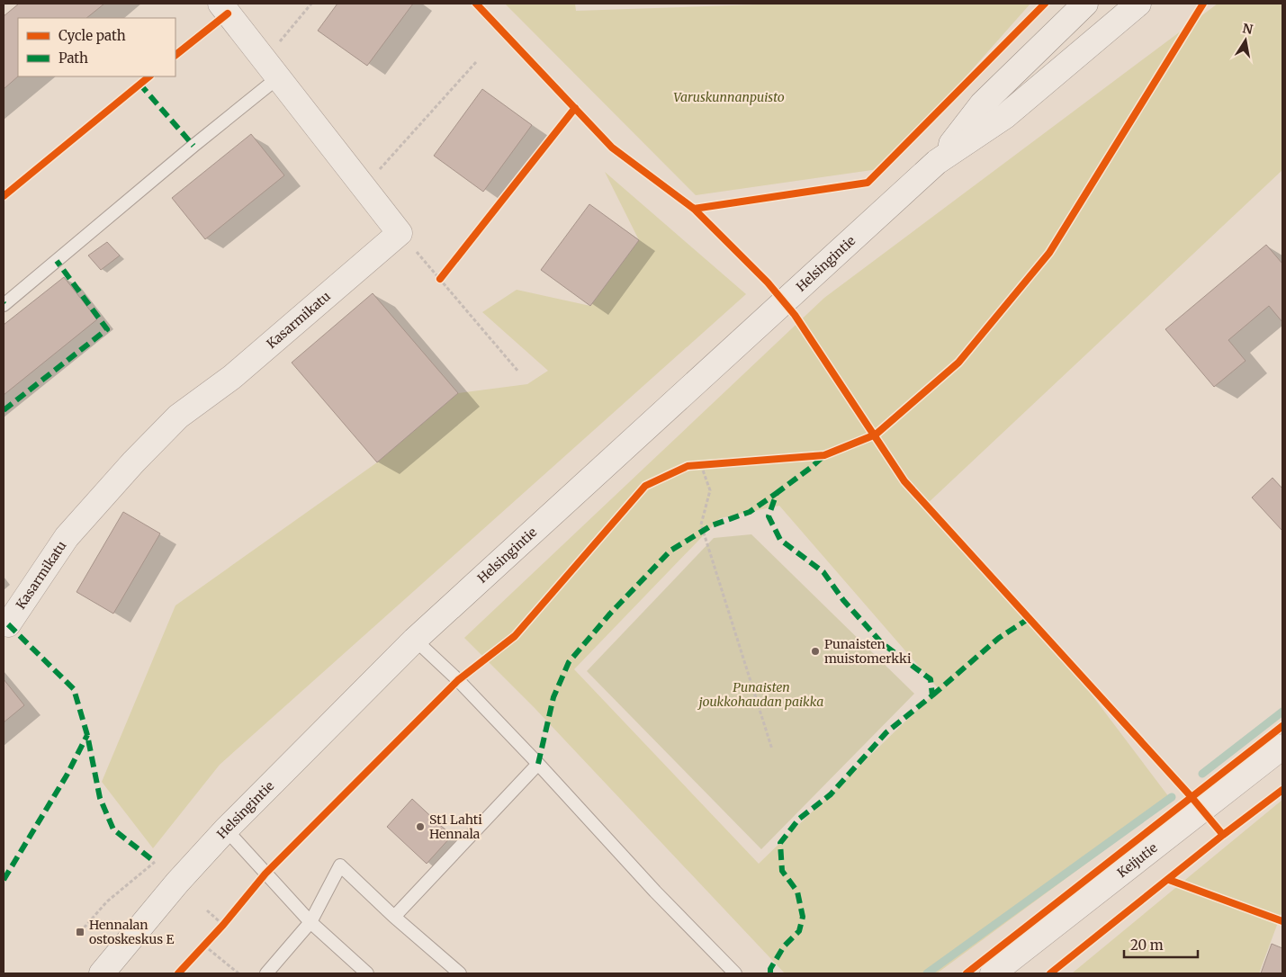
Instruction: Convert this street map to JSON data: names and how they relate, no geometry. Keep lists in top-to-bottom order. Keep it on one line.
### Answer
{"streets":{"main road":["Helsingintie","Kasarmikatu","Keijutie"]},"parks":["Varuskunnanpuisto","Punaisten joukkohaudan paikka"],"places":{"other":["Punaisten muistomerkki","St1 Lahti Hennala"],"transit":["Hennalan ostoskeskus E"]},"legend":["Cycle path","Path"],"scale_bar":"20 m","north":"top"}
